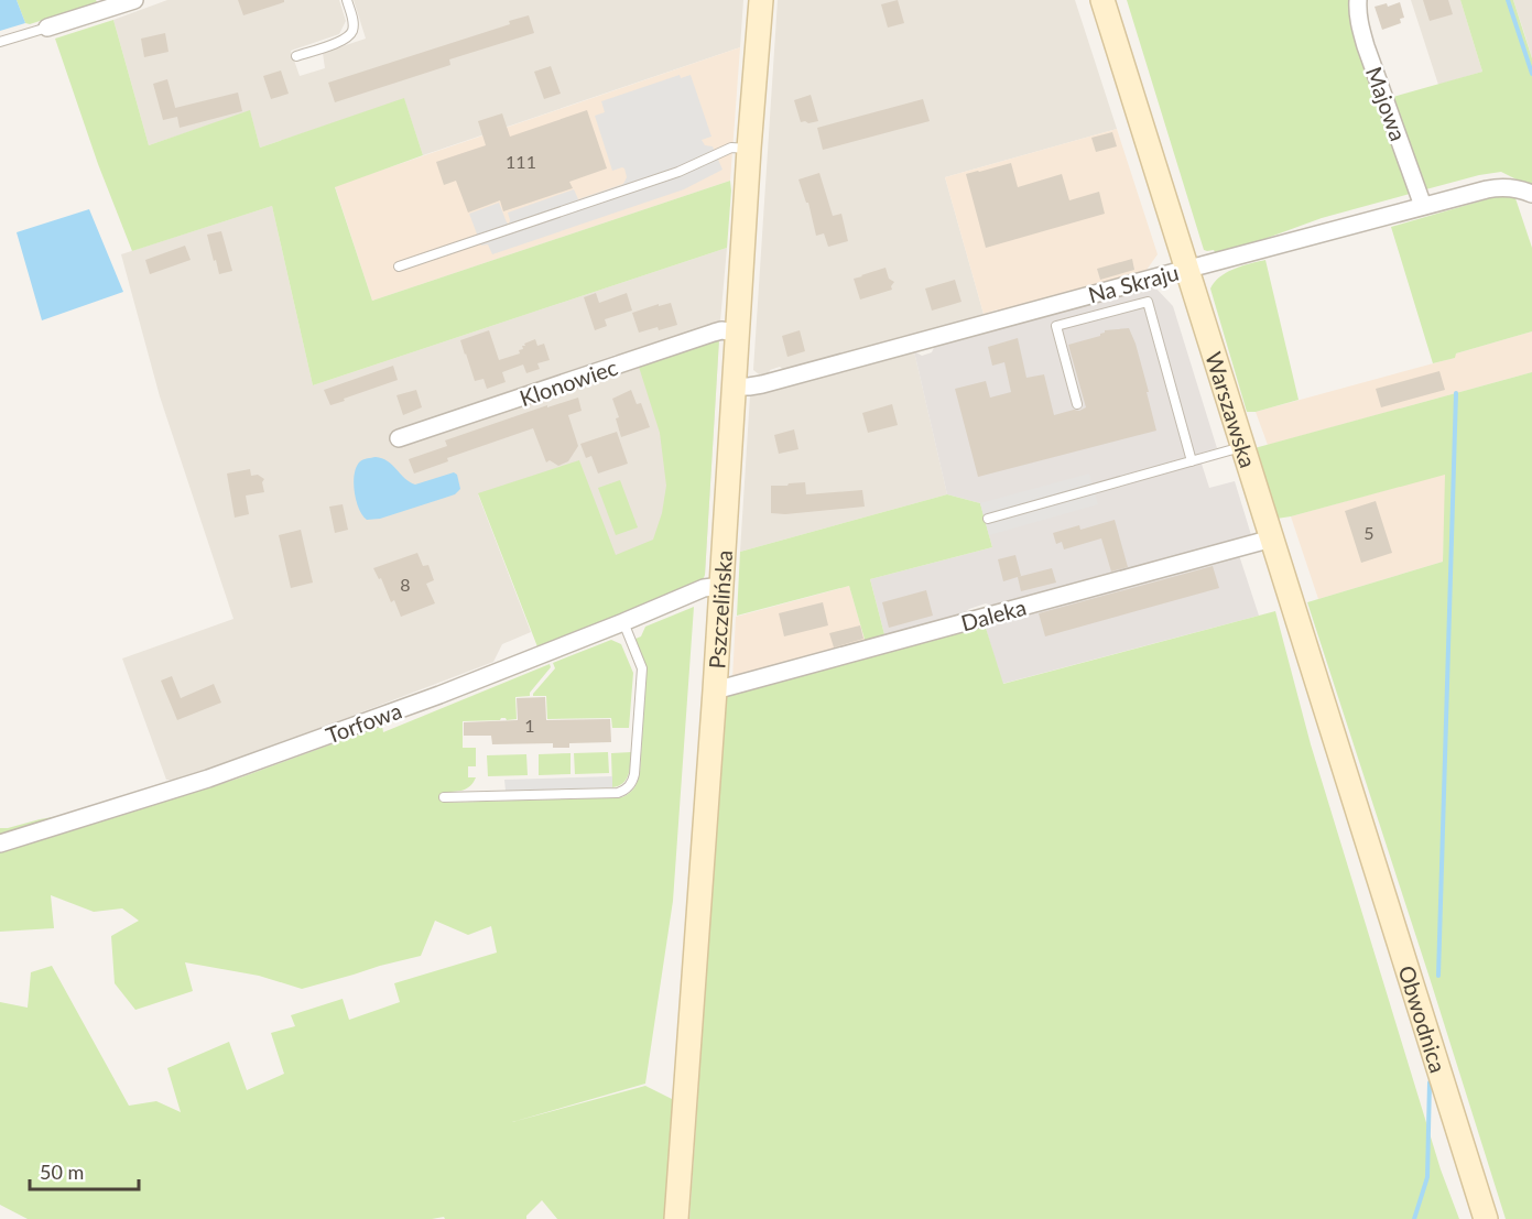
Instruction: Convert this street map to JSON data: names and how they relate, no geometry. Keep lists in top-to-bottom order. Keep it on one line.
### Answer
{"streets":{"main road":["Warszawska","Pszczelińska","Obwodnica"],"street":["Majowa","Na Skraju","Klonowiec","Daleka","Torfowa"]},"crossings":[["Majowa","Na Skraju"],["Na Skraju","Warszawska"],["Na Skraju","Pszczelińska"],["Klonowiec","Pszczelińska"],["Warszawska","Daleka"],["Warszawska","Obwodnica"],["Pszczelińska","Daleka"],["Pszczelińska","Torfowa"]],"house_numbers":["111","5","8","1"],"scale_bar":"50 m"}
